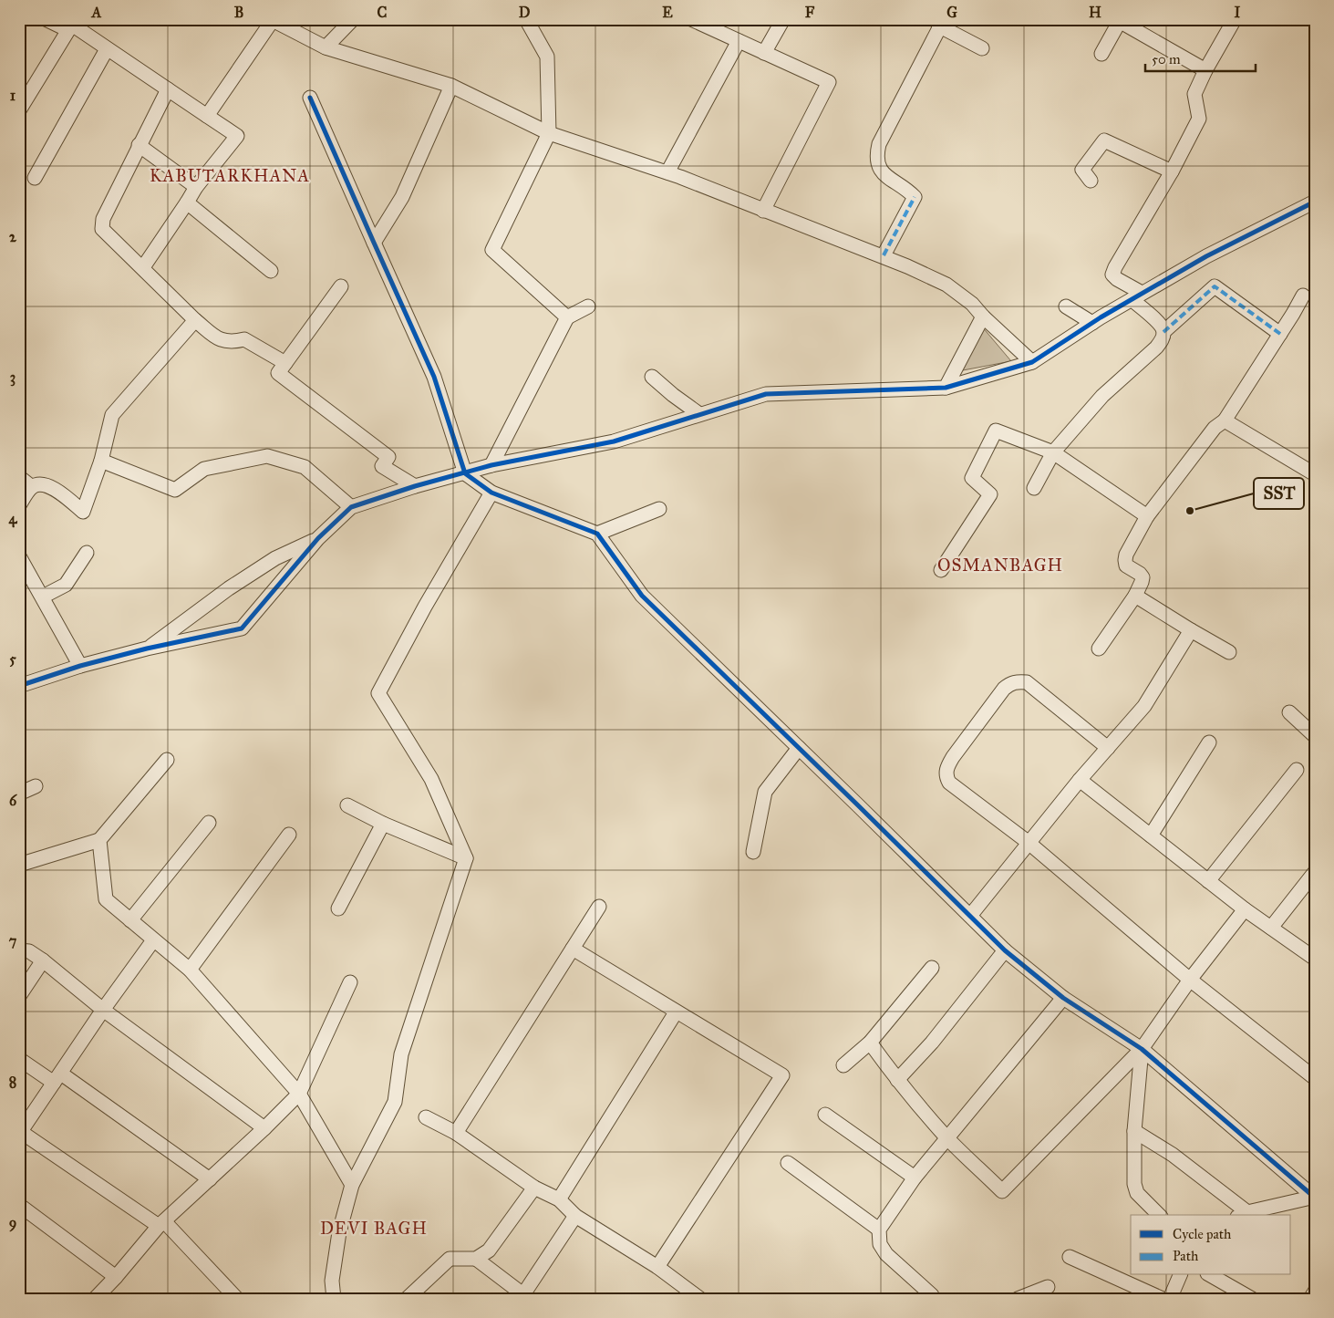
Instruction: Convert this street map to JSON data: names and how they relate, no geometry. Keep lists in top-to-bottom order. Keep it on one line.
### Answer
{"districts":["KABUTARKHANA","OSMANBAGH","DEVI BAGH"],"places":["SST"],"legend":["Cycle path","Path"],"scale_bar":"50 m","grid":{"columns":["A","B","C","D","E","F","G","H","I"],"rows":["1","2","3","4","5","6","7","8","9"]}}
